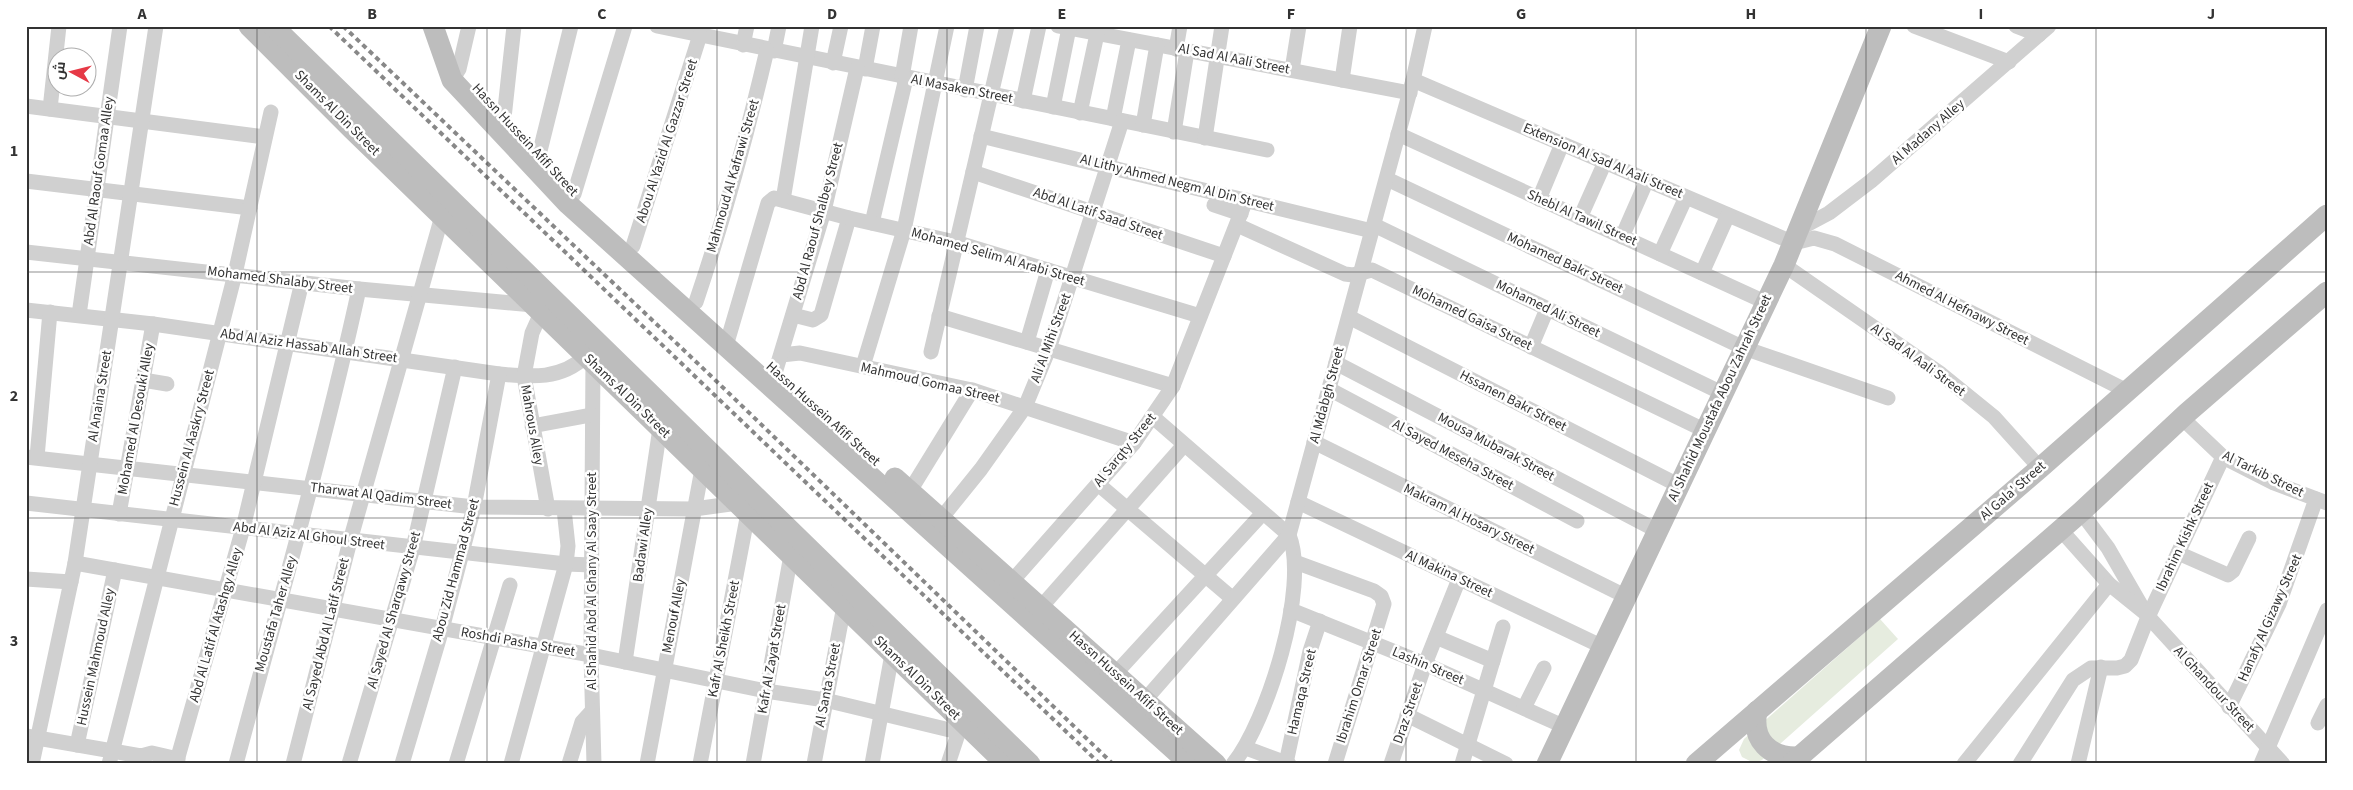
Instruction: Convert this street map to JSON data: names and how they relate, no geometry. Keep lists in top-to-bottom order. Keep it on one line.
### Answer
{"streets":{"street":["Al Sad Al Aali Street","Al Masaken Street","Shams Al Din Street","Al Madany Alley","Hassn Hussein Afifi Street","Abou Al Yazid Al Gazzar Street","Extension Al Sad Al Aali Street","Abd Al Raouf Gomaa Alley","Mahmoud Al Kafrawi Street","Al Lithy Ahmed Negm Al Din Street","Abd Al Latif Saad Street","Shebl Al Tawil Street","Abd Al Raouf Shalbey Street","Mohamed Selim Al Arabi Street","Mohamed Bakr Street","Mohamed Shalaby Street","Ahmed Al Hefnawy Street","Mohamed Ali Street","Mohamed Gaisa Street","Ali Al Mihi Street","Abd Al Aziz Hassab Allah Street","Mahmoud Gomaa Street","Al Mdabgh Street","Al Anaina Street","Al Shahid Moustafa Abou Zahrah Street","Hssanen Bakr Street","Mohamed Al Desouki Alley","Mahrous Alley","Hussein Al Aaskry Street","Mousa Mubarak Street","Al Sarqty Street","Al Sayed Meseha Street","Al Tarkib Street","Al Gala' Street","Tharwat Al Qadim Street","Makram Al Hosary Street","Abd Al Aziz Al Ghoul Street","Ibrahim Kishk Street","Badawi Alley","Abou Zid Hammad Street","Al Makina Street","Al Shahid Abd Al Ghany Al Saay Street","Al Sayed Al Sharqawy Street","Moustafa Taher Alley","Menouf Alley","Hanafy Al Gizawy Street","Abd Al Latif Al Atashgy Alley","Al Sayed Abd Al Latif Street","Kafr Al Sheikh Street","Roshdi Pasha Street","Hussein Mahmoud Alley","Kafr Al Zayat Street","Lashin Street","Al Santa Street","Ibrahim Omar Street","Al Ghandour Street","Hamaqa Street","Draz Street"]},"crossings":[["Al Sad Al Aali Street","Extension Al Sad Al Aali Street"],["Al Sad Al Aali Street","Ali Al Mihi Street"],["Al Sad Al Aali Street","Al Mdabgh Street"],["Al Sad Al Aali Street","Al Shahid Moustafa Abou Zahrah Street"],["Al Sad Al Aali Street","Al Gala' Street"],["Al Masaken Street","Abou Al Yazid Al Gazzar Street"],["Al Masaken Street","Mahmoud Al Kafrawi Street"],["Al Masaken Street","Abd Al Raouf Shalbey Street"],["Al Masaken Street","Ali Al Mihi Street"],["Shams Al Din Street","Mohamed Shalaby Street"],["Shams Al Din Street","Abd Al Aziz Hassab Allah Street"],["Shams Al Din Street","Mahrous Alley"],["Shams Al Din Street","Tharwat Al Qadim Street"],["Shams Al Din Street","Badawi Alley"],["Shams Al Din Street","Al Shahid Abd Al Ghany Al Saay Street"],["Shams Al Din Street","Menouf Alley"],["Shams Al Din Street","Al Sayed Abd Al Latif Street"],["Shams Al Din Street","Kafr Al Sheikh Street"],["Shams Al Din Street","Roshdi Pasha Street"],["Shams Al Din Street","Kafr Al Zayat Street"],["Shams Al Din Street","Al Santa Street"],["Al Madany Alley","Extension Al Sad Al Aali Street"],["Al Madany Alley","Ahmed Al Hefnawy Street"],["Al Madany Alley","Al Shahid Moustafa Abou Zahrah Street"],["Hassn Hussein Afifi Street","Abou Al Yazid Al Gazzar Street"],["Hassn Hussein Afifi Street","Mahmoud Al Kafrawi Street"],["Hassn Hussein Afifi Street","Abd Al Raouf Shalbey Street"],["Hassn Hussein Afifi Street","Mohamed Selim Al Arabi Street"],["Hassn Hussein Afifi Street","Ali Al Mihi Street"],["Hassn Hussein Afifi Street","Mahmoud Gomaa Street"],["Hassn Hussein Afifi Street","Al Mdabgh Street"],["Hassn Hussein Afifi Street","Al Sarqty Street"],["Extension Al Sad Al Aali Street","Ahmed Al Hefnawy Street"],["Extension Al Sad Al Aali Street","Al Mdabgh Street"],["Extension Al Sad Al Aali Street","Al Shahid Moustafa Abou Zahrah Street"],["Abd Al Raouf Gomaa Alley","Mohamed Shalaby Street"],["Abd Al Raouf Gomaa Alley","Abd Al Aziz Hassab Allah Street"],["Al Lithy Ahmed Negm Al Din Street","Mohamed Ali Street"],["Al Lithy Ahmed Negm Al Din Street","Mohamed Gaisa Street"],["Al Lithy Ahmed Negm Al Din Street","Ali Al Mihi Street"],["Al Lithy Ahmed Negm Al Din Street","Al Mdabgh Street"],["Al Lithy Ahmed Negm Al Din Street","Al Sarqty Street"],["Abd Al Latif Saad Street","Ali Al Mihi Street"],["Abd Al Latif Saad Street","Al Sarqty Street"],["Shebl Al Tawil Street","Al Mdabgh Street"],["Shebl Al Tawil Street","Al Shahid Moustafa Abou Zahrah Street"],["Abd Al Raouf Shalbey Street","Mohamed Selim Al Arabi Street"],["Abd Al Raouf Shalbey Street","Mahmoud Gomaa Street"],["Mohamed Selim Al Arabi Street","Ali Al Mihi Street"],["Mohamed Selim Al Arabi Street","Al Sarqty Street"],["Mohamed Bakr Street","Al Mdabgh Street"],["Mohamed Bakr Street","Al Shahid Moustafa Abou Zahrah Street"],["Mohamed Shalaby Street","Al Anaina Street"],["Mohamed Shalaby Street","Mahrous Alley"],["Mohamed Shalaby Street","Hussein Al Aaskry Street"],["Mohamed Shalaby Street","Moustafa Taher Alley"],["Mohamed Shalaby Street","Abd Al Latif Al Atashgy Alley"],["Mohamed Shalaby Street","Al Sayed Abd Al Latif Street"],["Ahmed Al Hefnawy Street","Al Shahid Moustafa Abou Zahrah Street"],["Ahmed Al Hefnawy Street","Al Gala' Street"],["Mohamed Ali Street","Al Mdabgh Street"],["Mohamed Ali Street","Al Shahid Moustafa Abou Zahrah Street"],["Mohamed Gaisa Street","Al Mdabgh Street"],["Mohamed Gaisa Street","Al Shahid Moustafa Abou Zahrah Street"],["Mohamed Gaisa Street","Al Sarqty Street"],["Ali Al Mihi Street","Mahmoud Gomaa Street"],["Abd Al Aziz Hassab Allah Street","Al Anaina Street"],["Abd Al Aziz Hassab Allah Street","Mohamed Al Desouki Alley"],["Abd Al Aziz Hassab Allah Street","Mahrous Alley"],["Abd Al Aziz Hassab Allah Street","Hussein Al Aaskry Street"],["Abd Al Aziz Hassab Allah Street","Abou Zid Hammad Street"],["Abd Al Aziz Hassab Allah Street","Al Shahid Abd Al Ghany Al Saay Street"],["Abd Al Aziz Hassab Allah Street","Al Sayed Al Sharqawy Street"],["Abd Al Aziz Hassab Allah Street","Moustafa Taher Alley"],["Abd Al Aziz Hassab Allah Street","Abd Al Latif Al Atashgy Alley"],["Abd Al Aziz Hassab Allah Street","Al Sayed Abd Al Latif Street"],["Mahmoud Gomaa Street","Al Sarqty Street"],["Al Mdabgh Street","Hssanen Bakr Street"],["Al Mdabgh Street","Mousa Mubarak Street"],["Al Mdabgh Street","Al Sayed Meseha Street"],["Al Mdabgh Street","Makram Al Hosary Street"],["Al Mdabgh Street","Al Makina Street"],["Al Anaina Street","Tharwat Al Qadim Street"],["Al Anaina Street","Abd Al Aziz Al Ghoul Street"],["Al Anaina Street","Roshdi Pasha Street"],["Al Shahid Moustafa Abou Zahrah Street","Hssanen Bakr Street"],["Al Shahid Moustafa Abou Zahrah Street","Mousa Mubarak Street"],["Al Shahid Moustafa Abou Zahrah Street","Makram Al Hosary Street"],["Al Shahid Moustafa Abou Zahrah Street","Al Makina Street"],["Al Shahid Moustafa Abou Zahrah Street","Lashin Street"],["Mohamed Al Desouki Alley","Tharwat Al Qadim Street"],["Mohamed Al Desouki Alley","Abd Al Aziz Al Ghoul Street"],["Mahrous Alley","Tharwat Al Qadim Street"],["Hussein Al Aaskry Street","Tharwat Al Qadim Street"],["Hussein Al Aaskry Street","Abd Al Aziz Al Ghoul Street"],["Hussein Al Aaskry Street","Roshdi Pasha Street"],["Al Tarkib Street","Ibrahim Kishk Street"],["Al Tarkib Street","Hanafy Al Gizawy Street"],["Tharwat Al Qadim Street","Badawi Alley"],["Tharwat Al Qadim Street","Abou Zid Hammad Street"],["Tharwat Al Qadim Street","Al Shahid Abd Al Ghany Al Saay Street"],["Tharwat Al Qadim Street","Al Sayed Al Sharqawy Street"],["Tharwat Al Qadim Street","Moustafa Taher Alley"],["Tharwat Al Qadim Street","Menouf Alley"],["Tharwat Al Qadim Street","Abd Al Latif Al Atashgy Alley"],["Tharwat Al Qadim Street","Al Sayed Abd Al Latif Street"],["Tharwat Al Qadim Street","Kafr Al Sheikh Street"],["Abd Al Aziz Al Ghoul Street","Abou Zid Hammad Street"],["Abd Al Aziz Al Ghoul Street","Al Shahid Abd Al Ghany Al Saay Street"],["Abd Al Aziz Al Ghoul Street","Al Sayed Al Sharqawy Street"],["Abd Al Aziz Al Ghoul Street","Moustafa Taher Alley"],["Abd Al Aziz Al Ghoul Street","Abd Al Latif Al Atashgy Alley"],["Abd Al Aziz Al Ghoul Street","Al Sayed Abd Al Latif Street"],["Ibrahim Kishk Street","Al Ghandour Street"],["Badawi Alley","Roshdi Pasha Street"],["Abou Zid Hammad Street","Roshdi Pasha Street"],["Al Makina Street","Draz Street"],["Al Shahid Abd Al Ghany Al Saay Street","Roshdi Pasha Street"],["Al Sayed Al Sharqawy Street","Roshdi Pasha Street"],["Moustafa Taher Alley","Roshdi Pasha Street"],["Menouf Alley","Roshdi Pasha Street"],["Hanafy Al Gizawy Street","Al Ghandour Street"],["Abd Al Latif Al Atashgy Alley","Roshdi Pasha Street"],["Al Sayed Abd Al Latif Street","Roshdi Pasha Street"],["Kafr Al Sheikh Street","Roshdi Pasha Street"],["Roshdi Pasha Street","Hussein Mahmoud Alley"],["Roshdi Pasha Street","Kafr Al Zayat Street"],["Roshdi Pasha Street","Al Santa Street"],["Lashin Street","Ibrahim Omar Street"],["Lashin Street","Hamaqa Street"],["Lashin Street","Draz Street"]],"north":"left","grid":{"columns":["A","B","C","D","E","F","G","H","I","J"],"rows":["1","2","3"]}}
